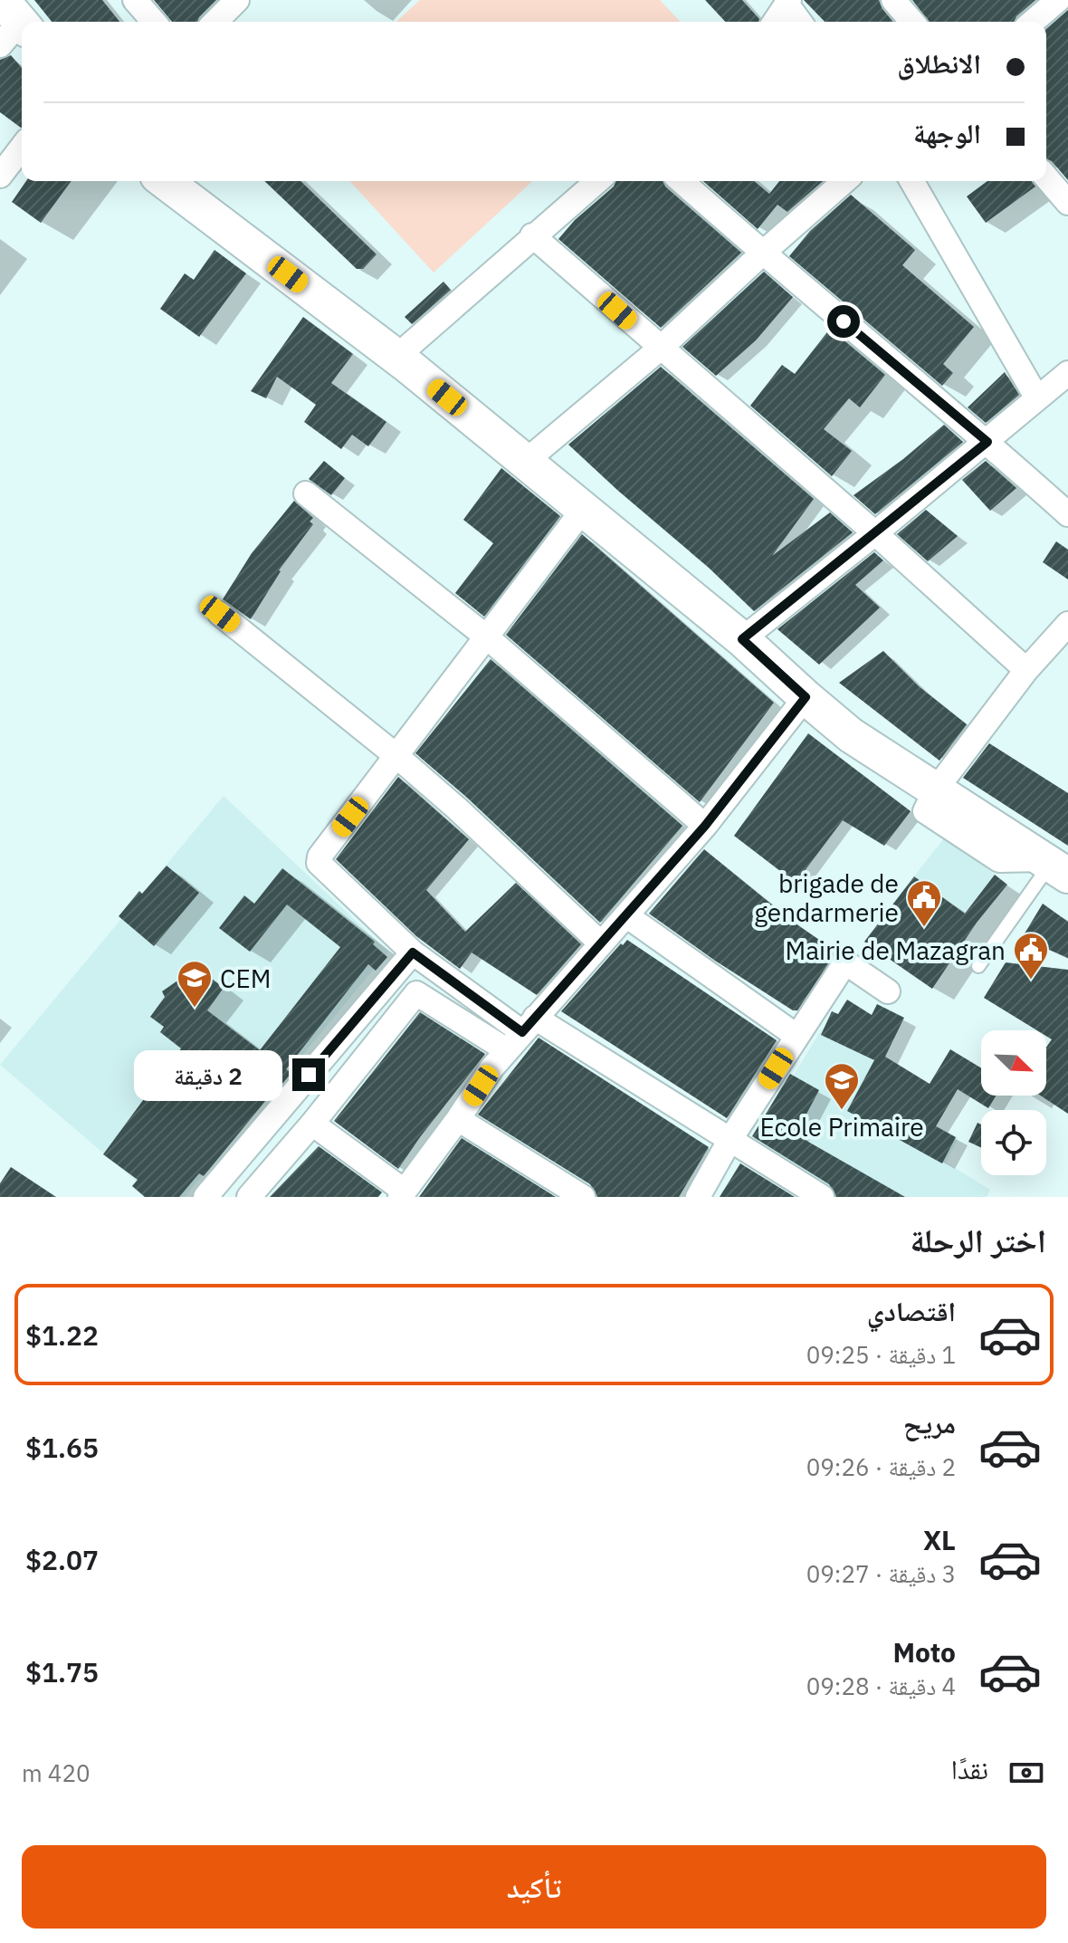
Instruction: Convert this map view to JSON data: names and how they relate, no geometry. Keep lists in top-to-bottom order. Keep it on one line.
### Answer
{"places":{"public building":["brigade de gendarmerie","Mairie de Mazagran"],"school or university":["CEM","Ecole Primaire"]},"north":"bottom right","page":{"banner":["الانطلاق","الوجهة"],"bubble":"2 دقيقة","heading":"اختر الرحلة","list":[{"name":"اقتصادي","note":"1 دقيقة · 09:25","value":"$1.22"},{"name":"مريح","note":"2 دقيقة · 09:26","value":"$1.65"},{"name":"XL","note":"3 دقيقة · 09:27","value":"$2.07"},{"name":"Moto","note":"4 دقيقة · 09:28","value":"$1.75"}],"pay":["نقدًا","420 m"],"buttons":"تأكيد"}}
